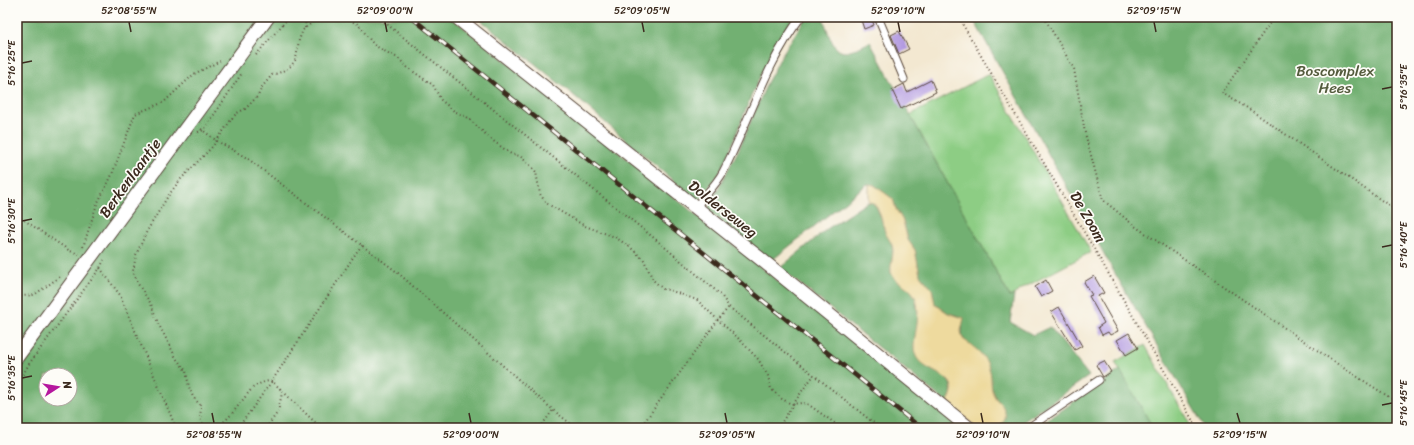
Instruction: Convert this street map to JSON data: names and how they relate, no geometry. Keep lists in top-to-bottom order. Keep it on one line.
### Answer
{"streets":{"street":["Berkenlaantje","Dolderseweg"],"path":["De Zoom"]},"parks":["Boscomplex Hees"],"north":"right","coordinates":["52°08'55\"N","52°09'00\"N","52°09'05\"N","52°09'10\"N","52°09'15\"N","5°16'25\"E","5°16'35\"E","5°16'30\"E","5°16'40\"E","5°16'45\"E"]}
